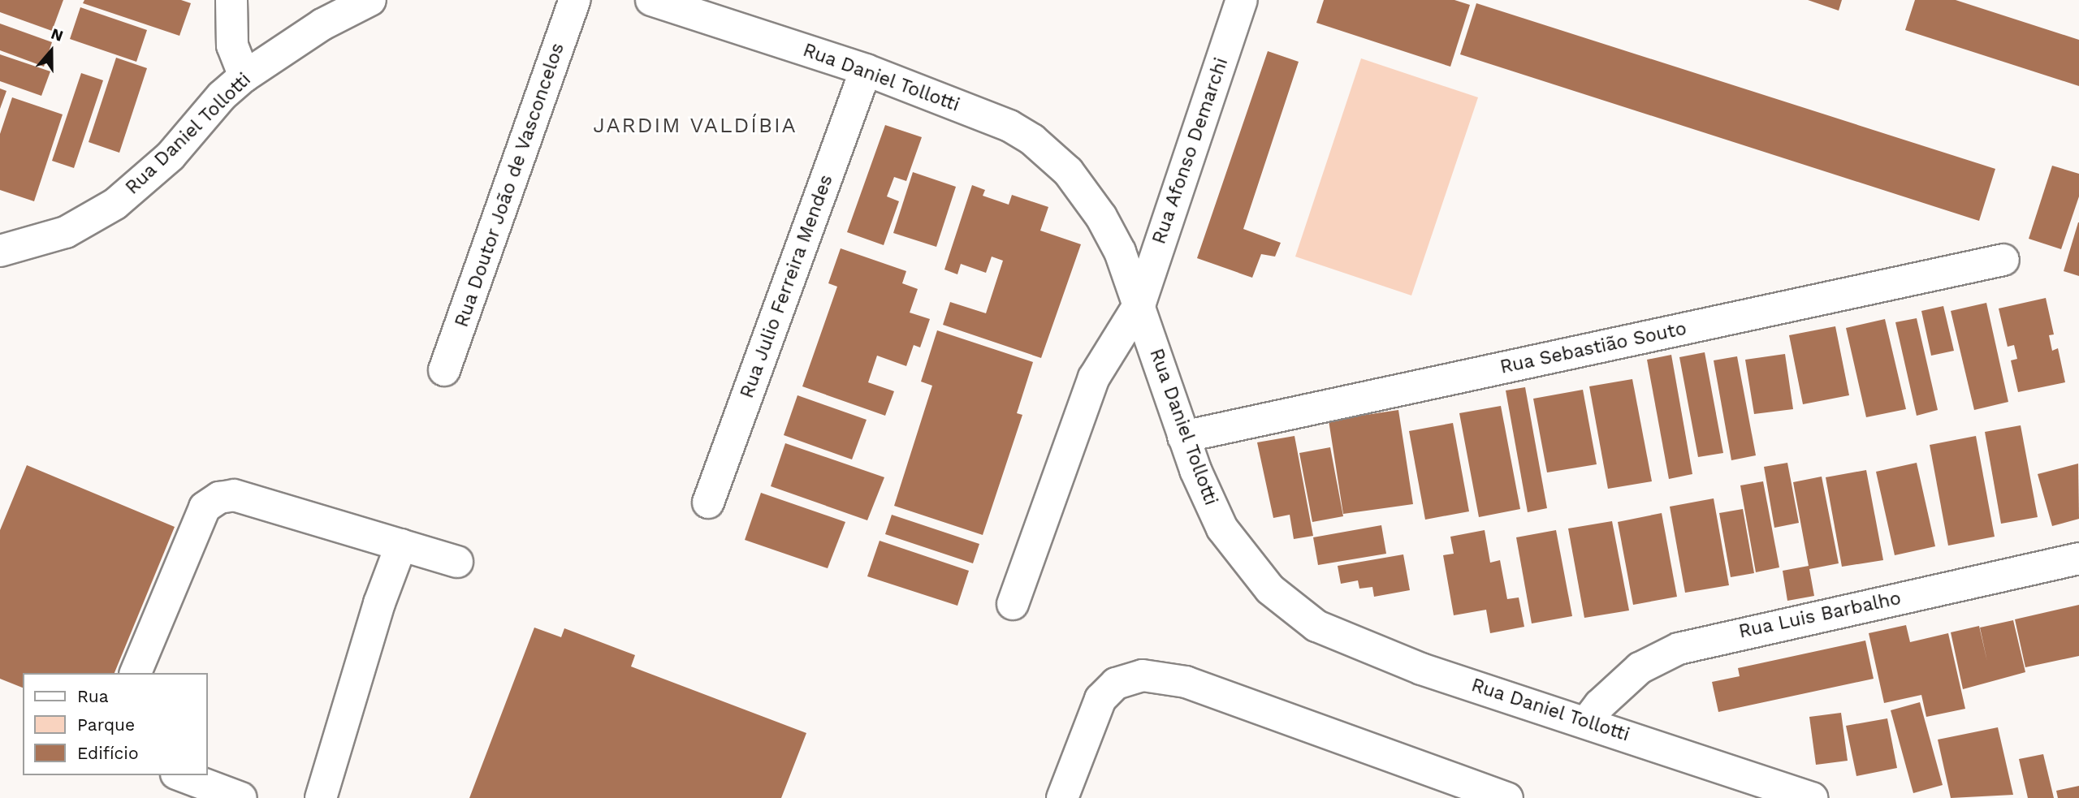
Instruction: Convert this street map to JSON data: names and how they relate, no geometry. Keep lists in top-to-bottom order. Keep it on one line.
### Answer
{"streets":{"street":["Rua Daniel Tollotti","Rua Afonso Demarchi","Rua Doutor João de Vasconcelos","Rua Julio Ferreira Mendes","Rua Sebastião Souto","Rua Luis Barbalho"]},"crossings":[["Rua Daniel Tollotti","Rua Afonso Demarchi"],["Rua Daniel Tollotti","Rua Julio Ferreira Mendes"],["Rua Daniel Tollotti","Rua Sebastião Souto"],["Rua Daniel Tollotti","Rua Luis Barbalho"]],"districts":["JARDIM VALDÍBIA"],"legend":["Rua","Parque","Edifício"],"north":"top"}
